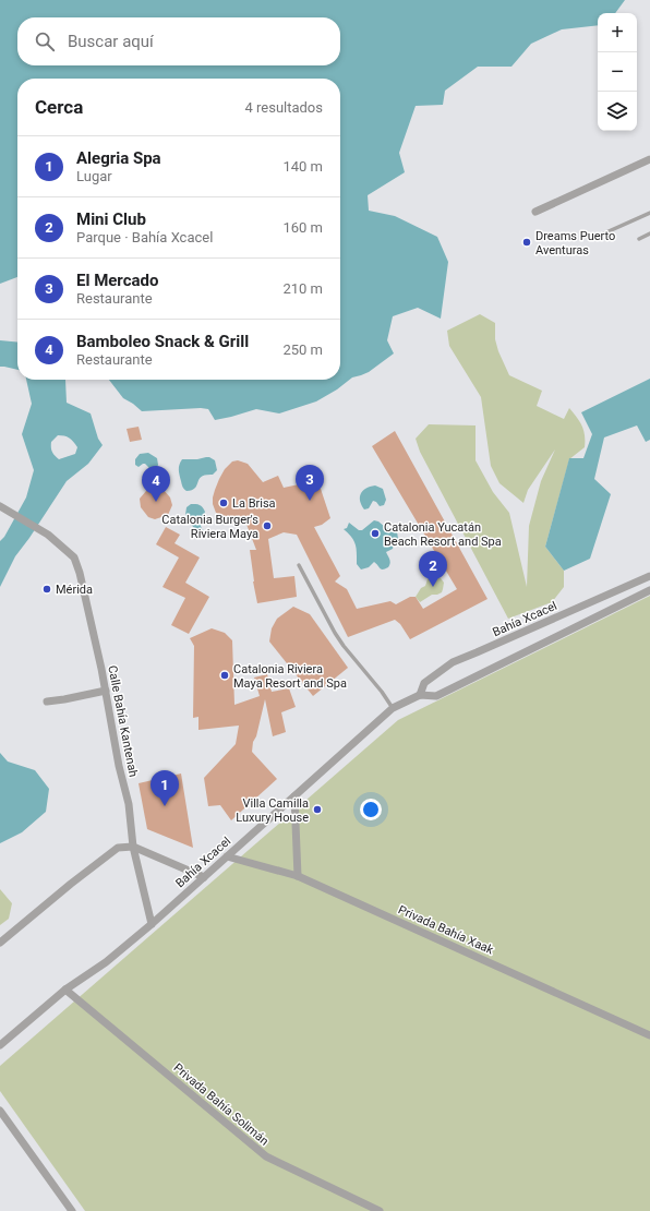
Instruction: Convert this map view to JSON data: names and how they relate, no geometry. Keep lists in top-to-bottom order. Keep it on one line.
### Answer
{"streets":{"street":["Bahía Xcacel","Calle Bahía Kantenah","Privada Bahía Xaak","Privada Bahía Solimán"]},"crossings":[["Bahía Xcacel","Calle Bahía Kantenah"],["Bahía Xcacel","Privada Bahía Xaak"],["Bahía Xcacel","Privada Bahía Solimán"]],"places":["Dreams Puerto Aventuras","La Brisa","Catalonia Burger's Riviera Maya","Catalonia Yucatán Beach Resort and Spa","Mérida","Catalonia Riviera Maya Resort and Spa","Villa Camilla Luxury House"],"page":{"map_buttons":["+","−"],"search":"Buscar aquí","heading":["Cerca","4 resultados"],"list":[{"mark":"1","name":"Alegria Spa","note":"Lugar","value":"140 m"},{"mark":"2","name":"Mini Club","note":"Parque · Bahía Xcacel","value":"160 m"},{"mark":"3","name":"El Mercado","note":"Restaurante","value":"210 m"},{"mark":"4","name":"Bamboleo Snack & Grill","note":"Restaurante","value":"250 m"}],"pins":["3","4","2","1"]}}
